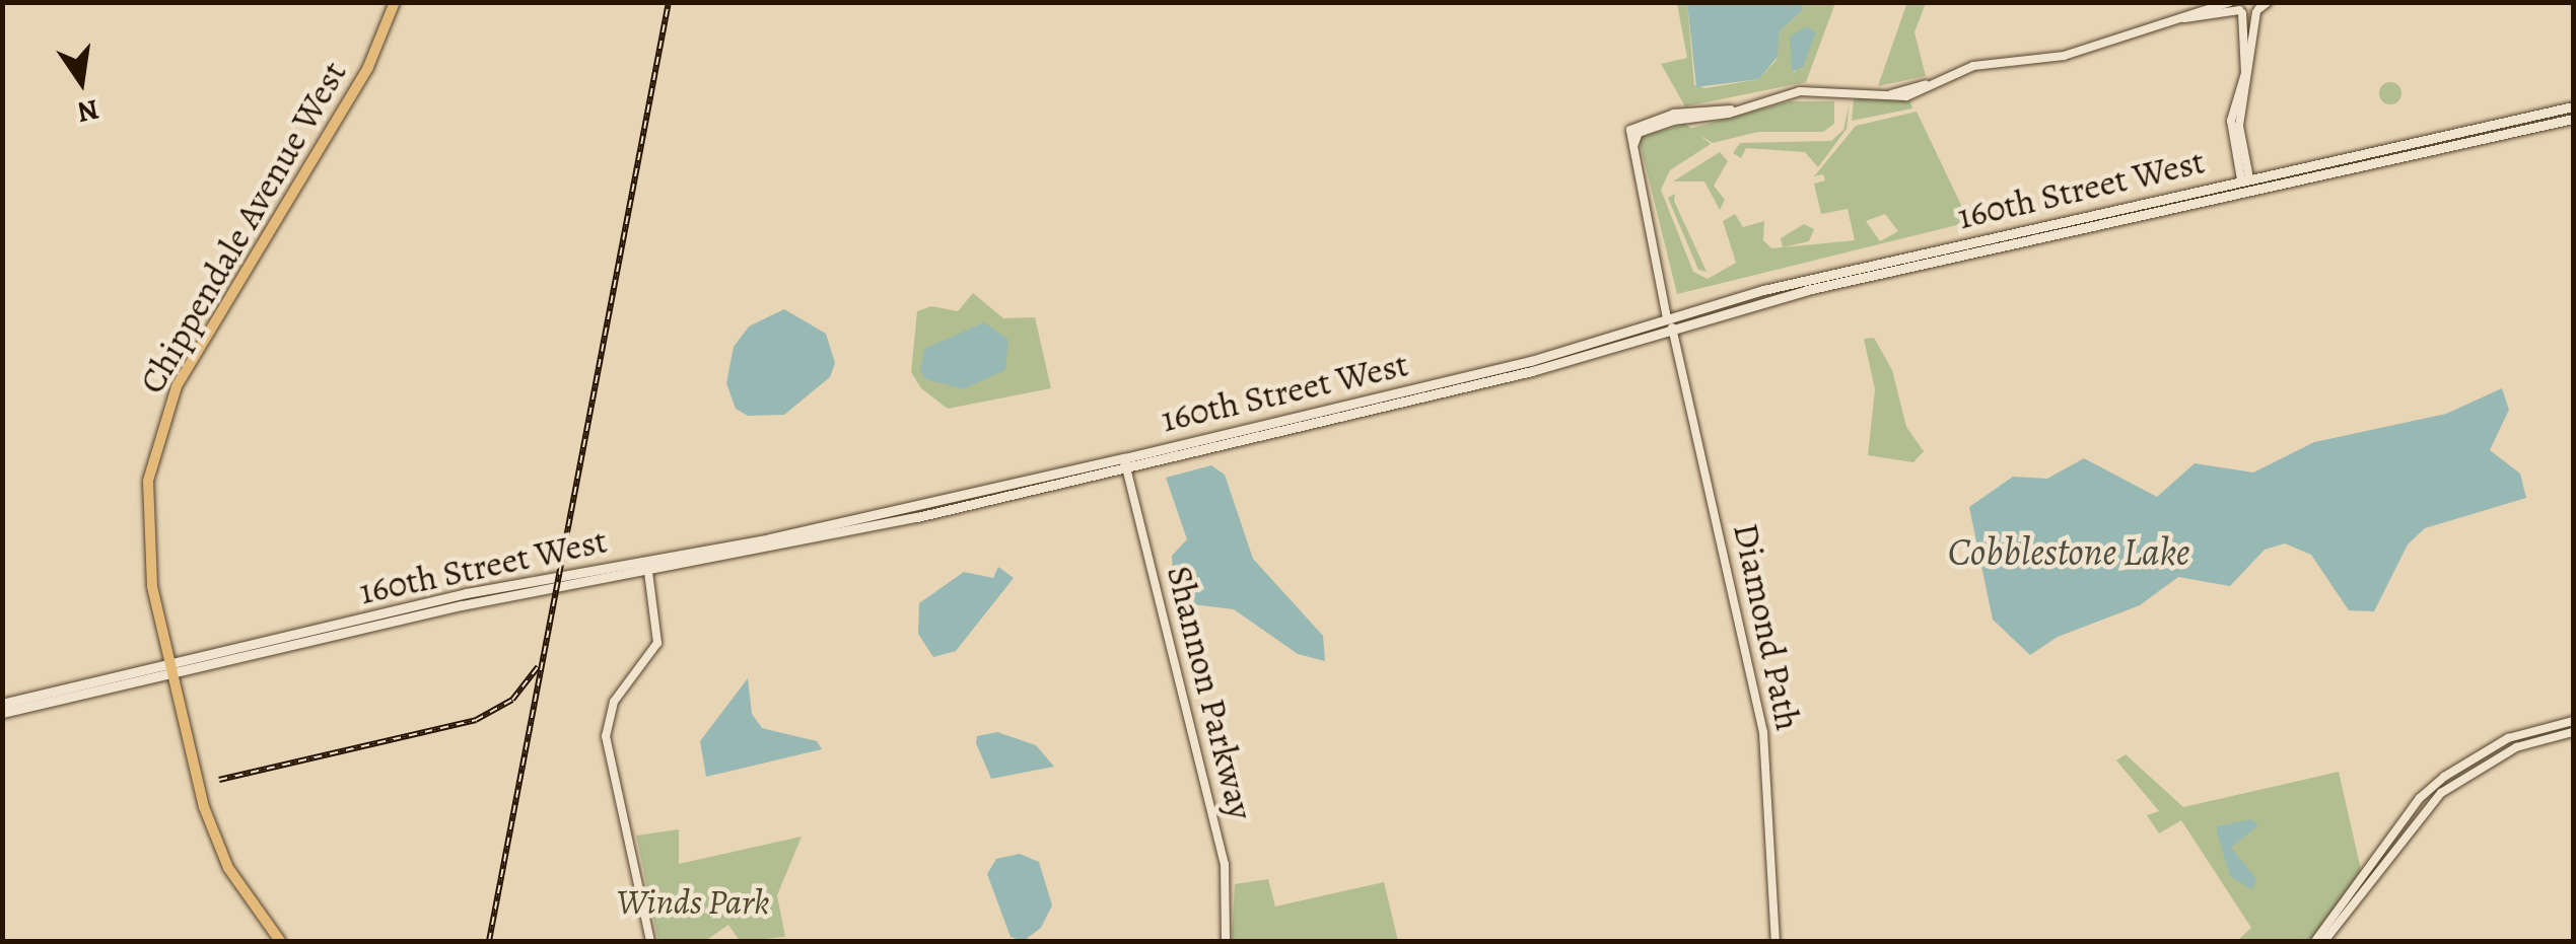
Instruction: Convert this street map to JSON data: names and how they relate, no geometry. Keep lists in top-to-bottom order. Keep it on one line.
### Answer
{"streets":{"main road":["160th Street West","Chippendale Avenue West"],"street":["Diamond Path","Shannon Parkway"]},"crossings":[["160th Street West","Chippendale Avenue West"],["160th Street West","Diamond Path"],["160th Street West","Shannon Parkway"]],"water":["Cobblestone Lake"],"parks":["Winds Park"],"north":"bottom"}
